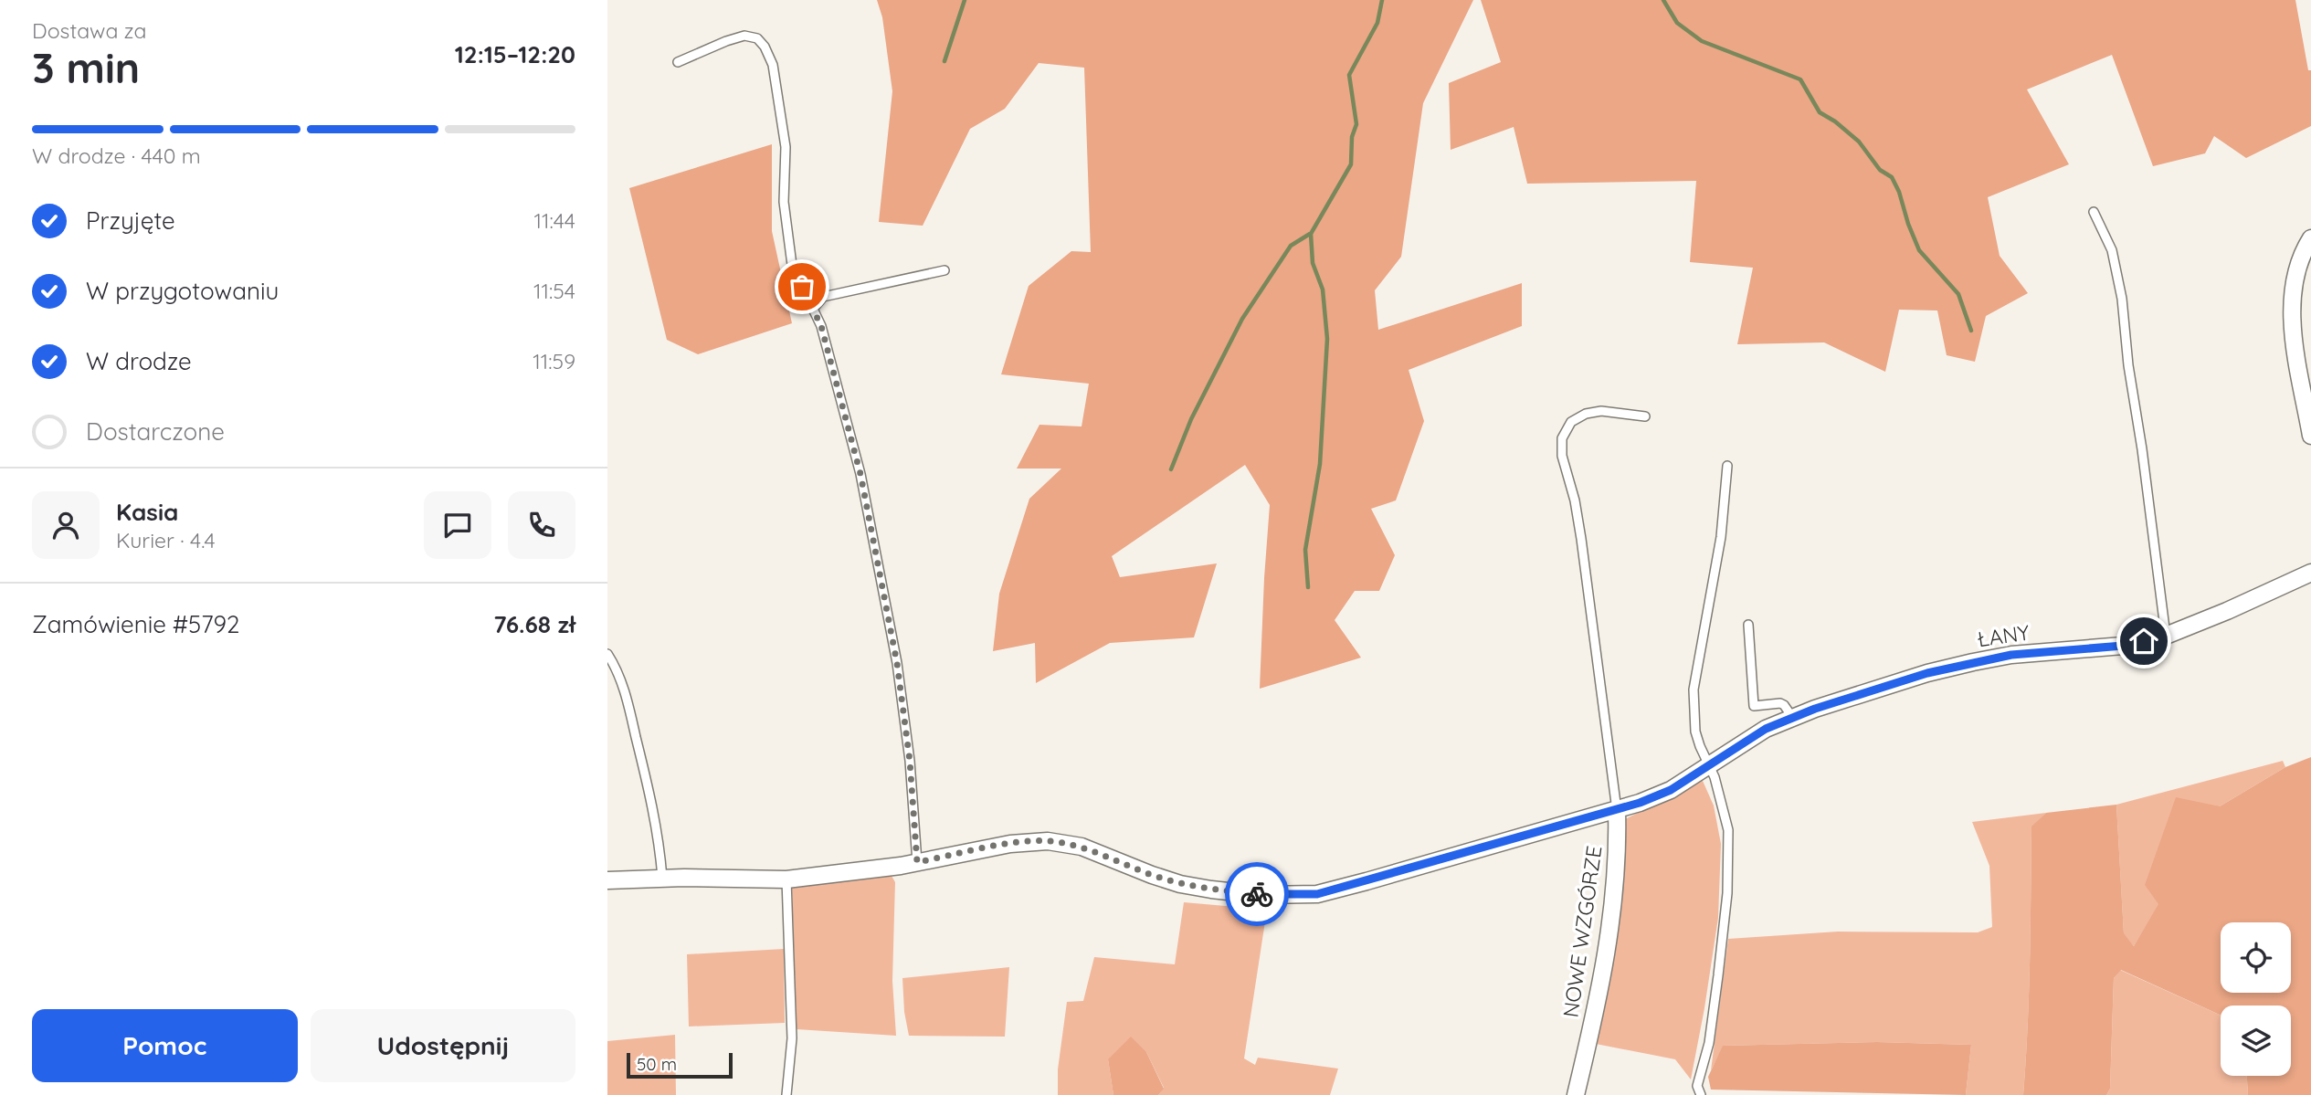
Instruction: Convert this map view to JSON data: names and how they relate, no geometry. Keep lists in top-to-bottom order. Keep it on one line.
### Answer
{"streets":{"street":["ŁANY","NOWE WZGÓRZE"]},"crossings":[["ŁANY","NOWE WZGÓRZE"]],"scale_bar":"50 m","page":{"heading":["3 min","Dostawa za","12:15–12:20"],"panel":["Kasia","Kurier · 4.4","Zamówienie #5792","76.68 zł"],"bar":"W drodze · 440 m","list":[["Przyjęte","11:44"],["W przygotowaniu","11:54"],["W drodze","11:59"],"Dostarczone"],"buttons":["Pomoc","Udostępnij"],"scale":"50 m"}}
